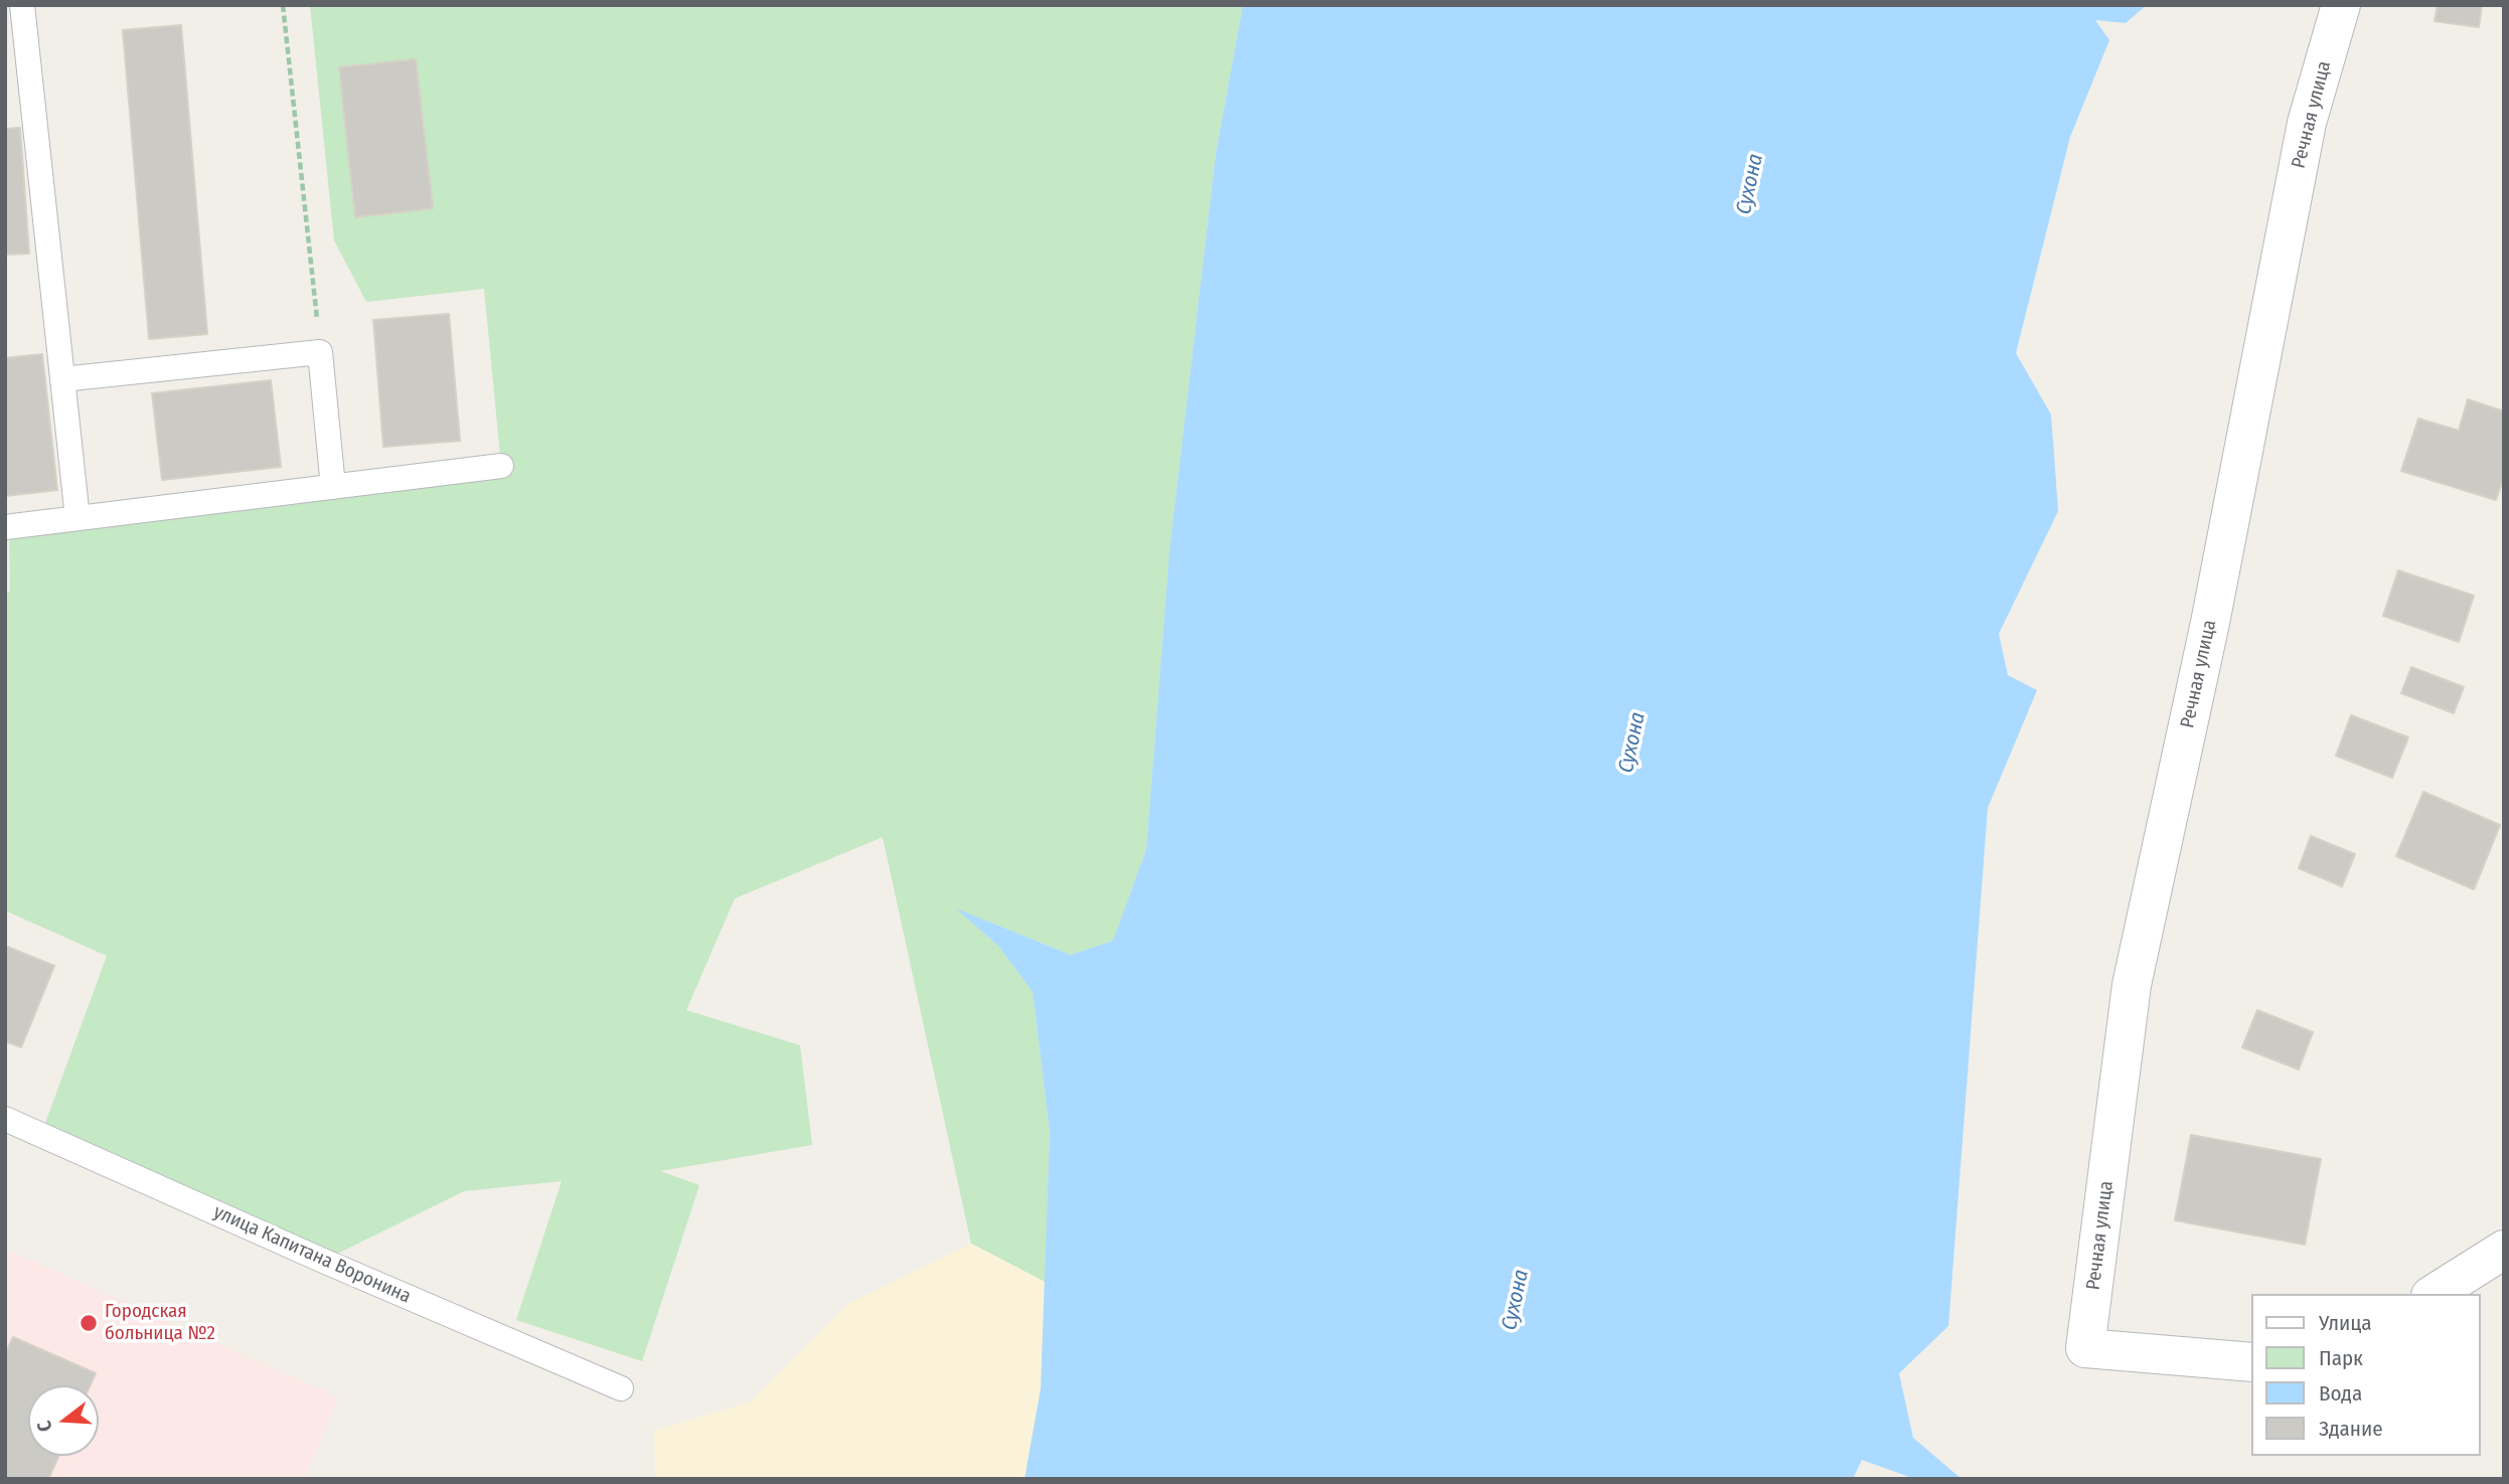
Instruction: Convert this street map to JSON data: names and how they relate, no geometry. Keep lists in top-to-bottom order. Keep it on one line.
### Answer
{"streets":{"street":["Речная улица"],"lane":["улица Капитана Воронина"]},"water":["Сухона"],"places":["Городская больница №2"],"legend":["Улица","Парк","Вода","Здание"],"north":"left"}
